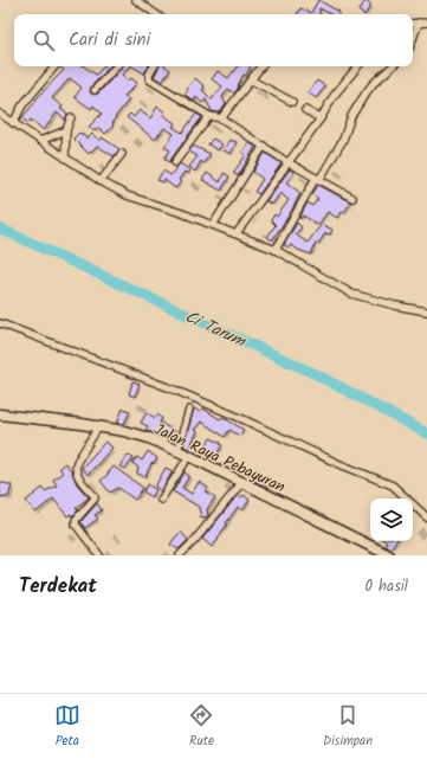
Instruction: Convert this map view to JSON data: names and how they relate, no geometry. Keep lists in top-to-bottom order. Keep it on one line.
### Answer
{"streets":{"main road":["Jalan Raya Pebayuran"]},"water":["Ci Tarum"],"page":{"search":"Cari di sini","heading":["Terdekat","0 hasil"],"nav":["Peta","Rute","Disimpan"]}}
